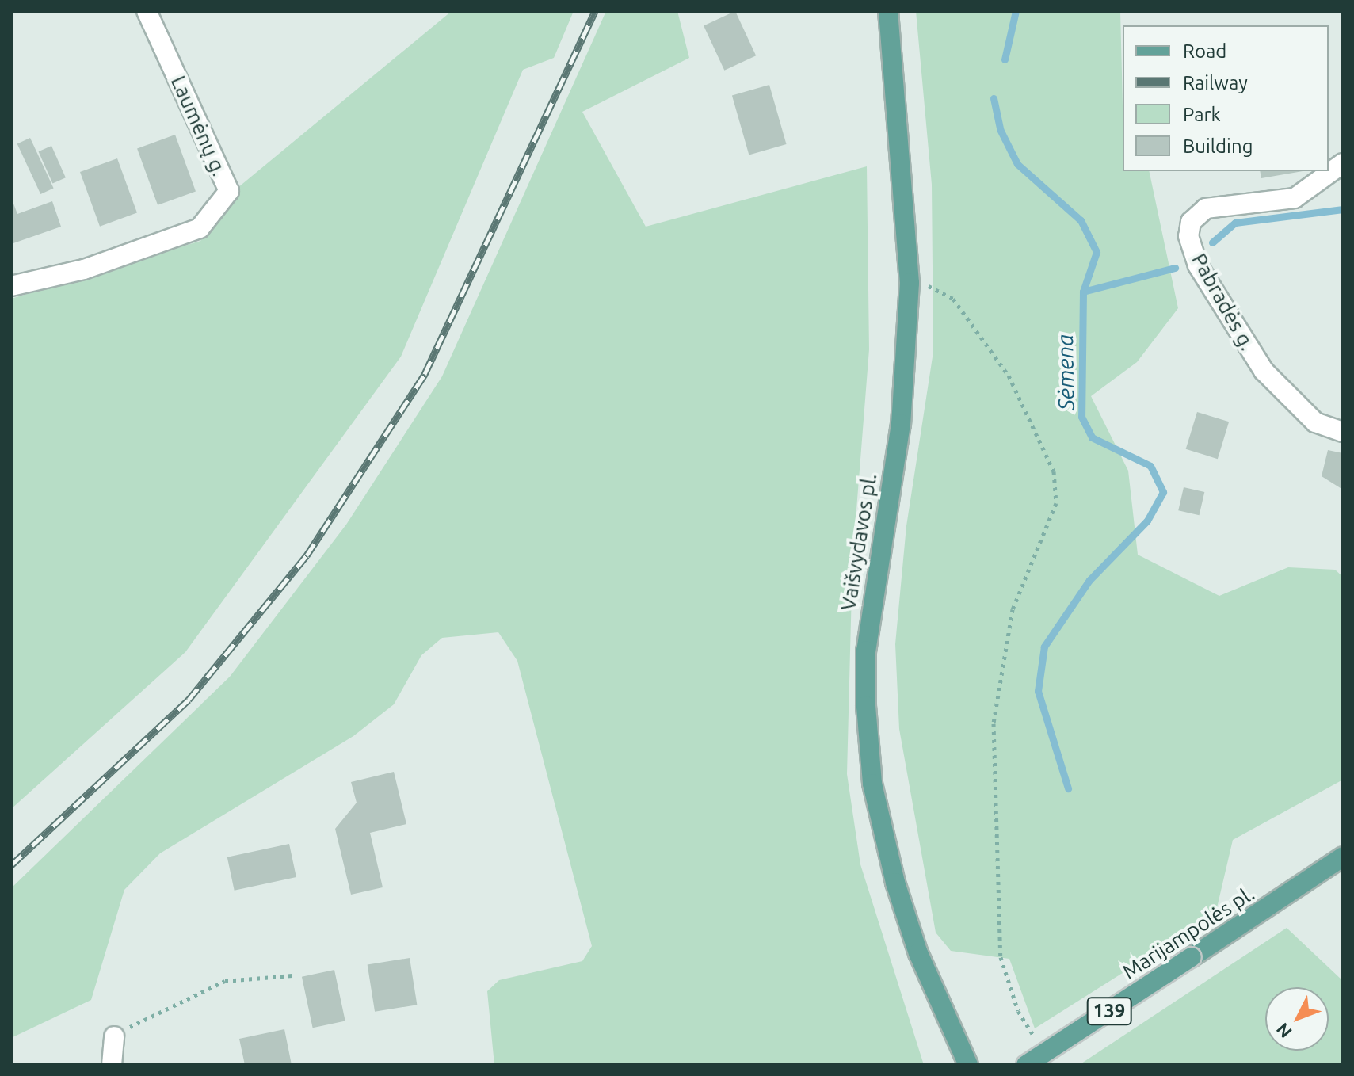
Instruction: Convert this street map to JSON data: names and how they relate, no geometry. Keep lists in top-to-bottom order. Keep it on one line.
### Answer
{"streets":{"main road":["Vaišvydavos pl.","Marijampolės pl.","139"],"street":["Laumėnų g.","Pabradės g."]},"water":["Sėmena"],"legend":["Road","Railway","Park","Building"],"north":"bottom left"}
